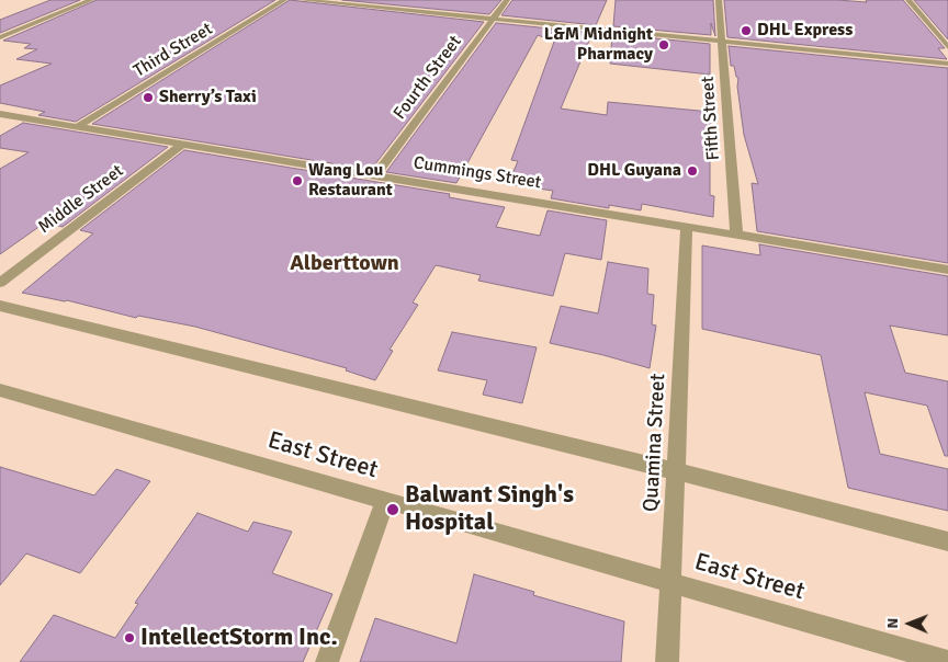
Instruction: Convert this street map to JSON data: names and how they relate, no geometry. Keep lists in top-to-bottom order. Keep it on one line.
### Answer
{"streets":{"street":["Third Street","Fourth Street","Fifth Street","Cummings Street","Middle Street","Quamina Street","East Street"]},"crossings":[["Third Street","Cummings Street"],["Fourth Street","Cummings Street"],["Fifth Street","Cummings Street"],["Cummings Street","Middle Street"],["Cummings Street","Quamina Street"],["Quamina Street","East Street"]],"districts":["Alberttown"],"places":["DHL Express","L&M Midnight Pharmacy","Sherry’s Taxi","DHL Guyana","Wang Lou Restaurant","Balwant Singh's Hospital","IntellectStorm Inc."],"north":"left"}
